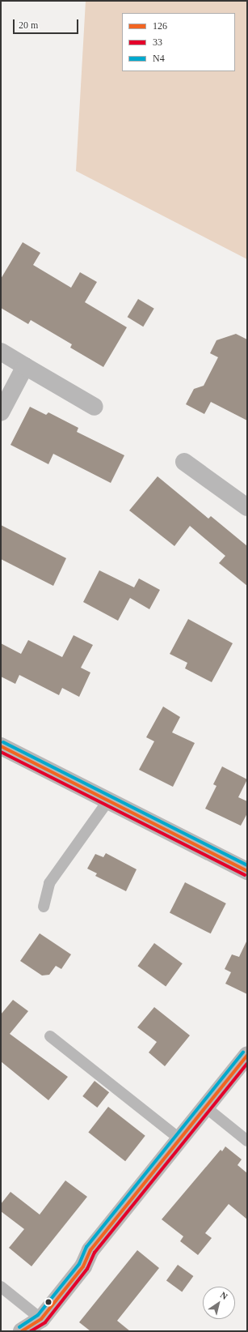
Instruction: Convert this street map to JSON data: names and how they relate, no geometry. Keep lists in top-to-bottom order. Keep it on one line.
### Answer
{"lines":["transit line N4","transit line 126","transit line 33"],"legend":["126","33","N4"],"scale_bar":"20 m","north":"top right"}
